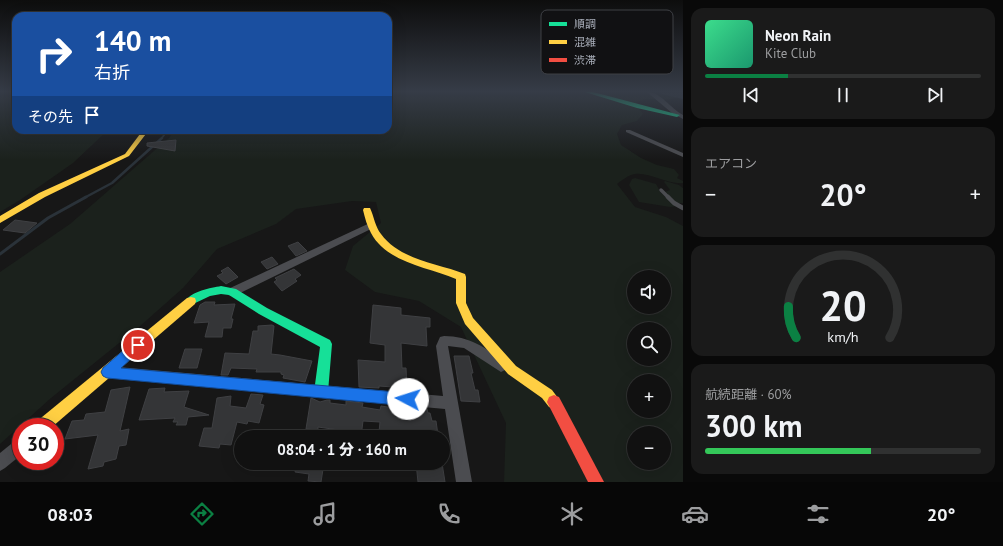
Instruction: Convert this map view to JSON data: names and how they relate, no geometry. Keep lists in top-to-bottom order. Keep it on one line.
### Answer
{"legend":["順調","混雑","渋滞"],"page":{"turn":["140 m","右折"],"song":["Neon Rain","Kite Club"],"then":"その先","tile":["エアコン",["航続距離 · 60%","300 km"]],"heat":["−","20°","+"],"map_buttons":["+","−"],"limit":"30","trip":"08:04 · 1 分 · 160 m","tabs":["08:03","20°"],"gauge":["20","km/h"]}}
